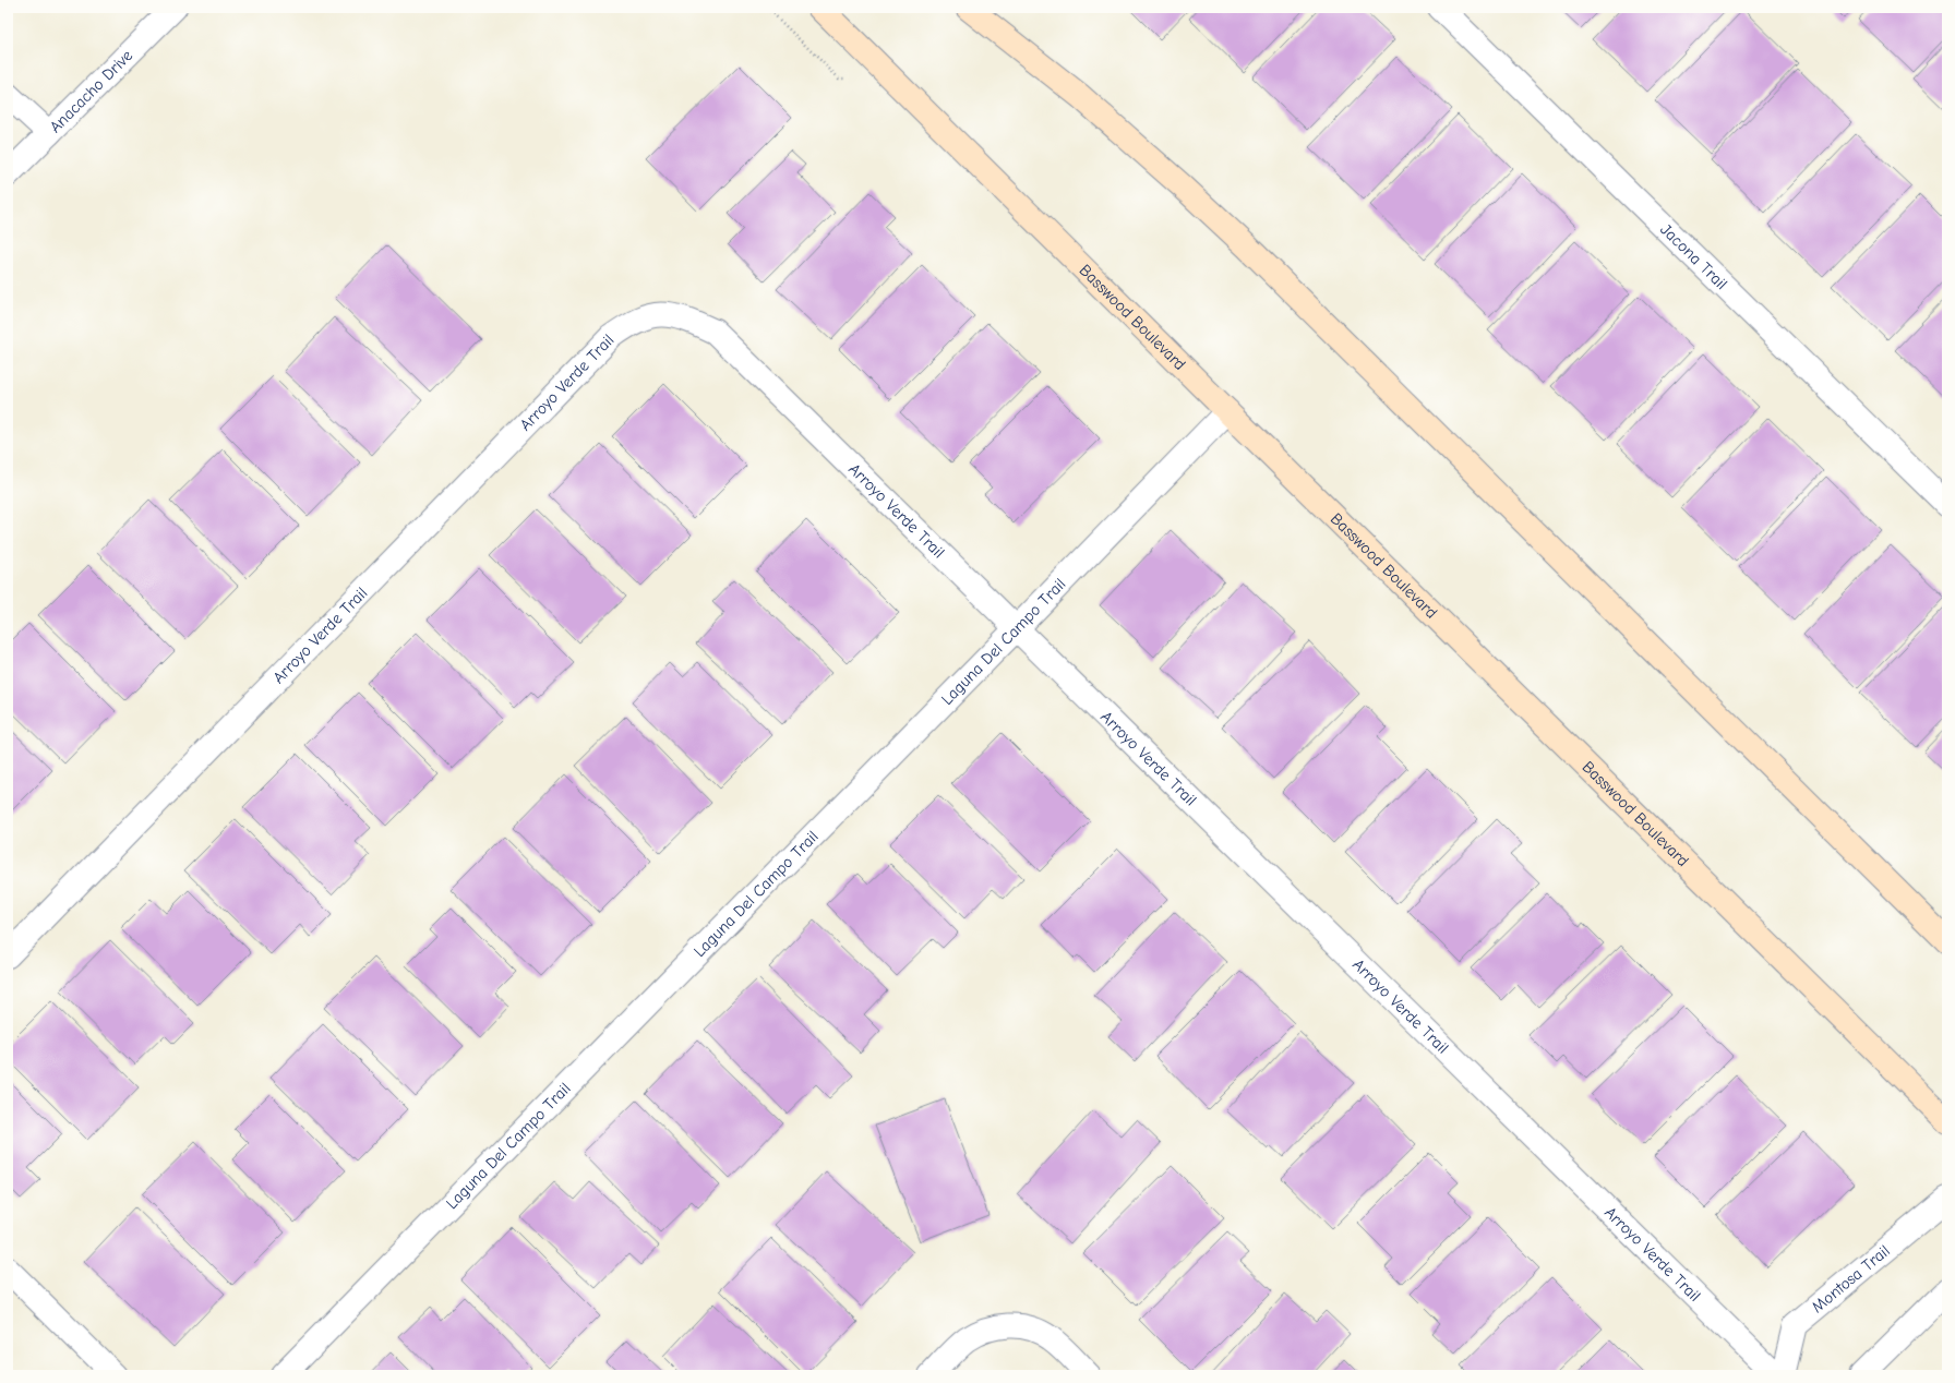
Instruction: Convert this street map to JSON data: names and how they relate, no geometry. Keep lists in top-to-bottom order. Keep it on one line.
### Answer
{"streets":{"main road":["Basswood Boulevard"],"street":["Anacacho Drive","Jacona Trail","Arroyo Verde Trail","Laguna Del Campo Trail","Montosa Trail"]},"crossings":[["Basswood Boulevard","Laguna Del Campo Trail"],["Arroyo Verde Trail","Laguna Del Campo Trail"]]}
